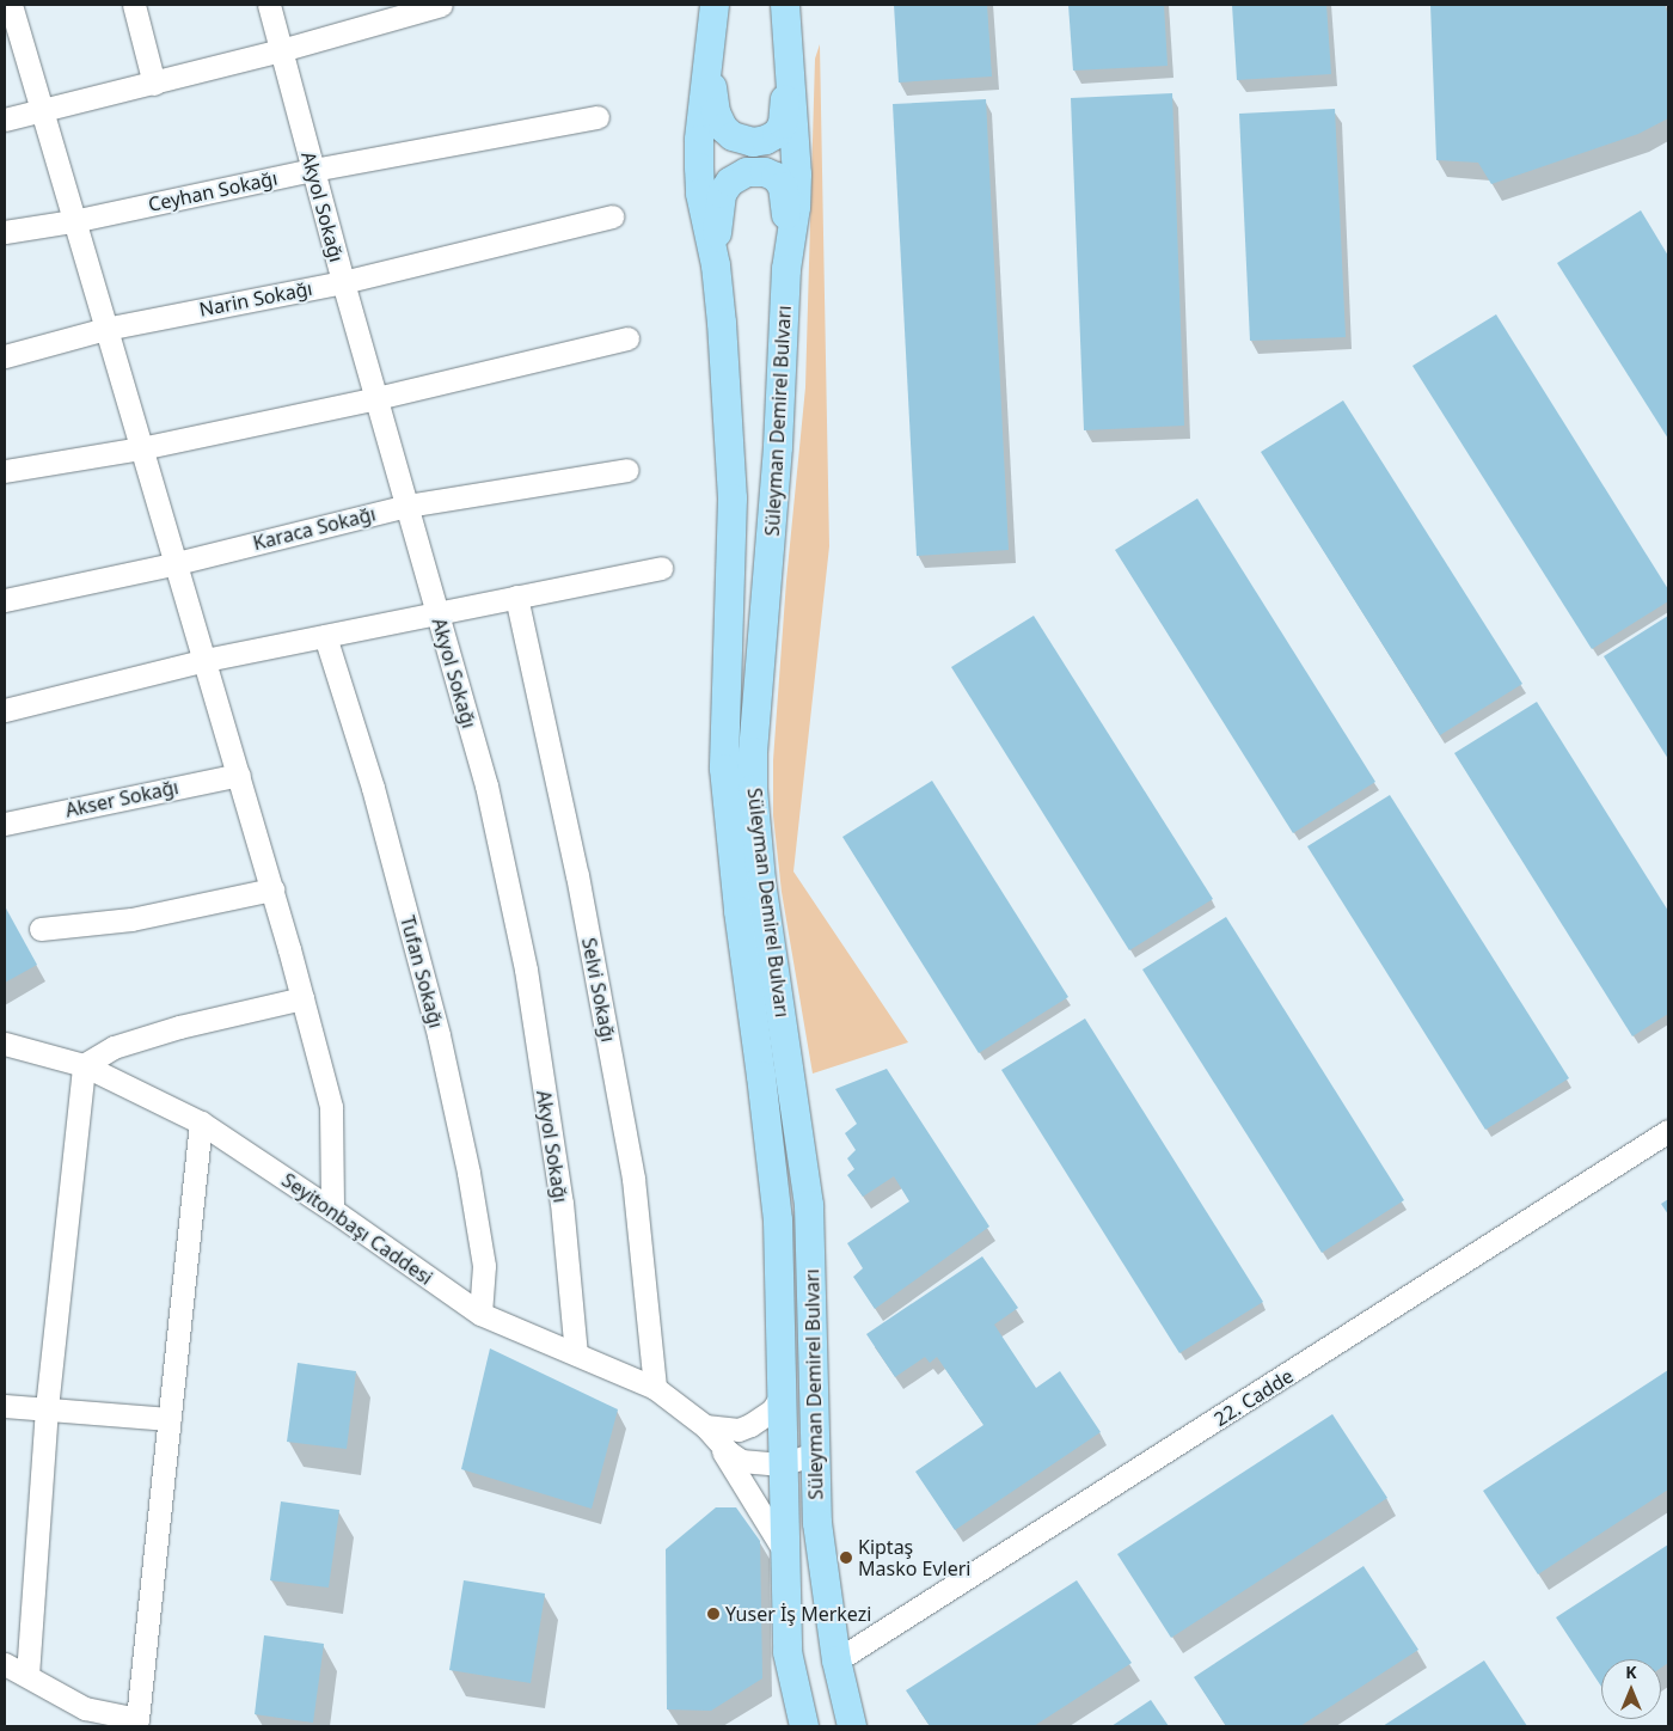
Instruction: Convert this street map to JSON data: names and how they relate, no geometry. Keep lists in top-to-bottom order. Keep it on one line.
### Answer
{"streets":{"main road":["Süleyman Demirel Bulvarı"],"street":["Ceyhan Sokağı","Akyol Sokağı","Narin Sokağı","Karaca Sokağı","Akser Sokağı","Tufan Sokağı","Selvi Sokağı","Seyitonbaşı Caddesi","22. Cadde"]},"crossings":[["Ceyhan Sokağı","Akyol Sokağı"],["Akyol Sokağı","Narin Sokağı"],["Akyol Sokağı","Karaca Sokağı"],["Akyol Sokağı","Seyitonbaşı Caddesi"],["Süleyman Demirel Bulvarı","Seyitonbaşı Caddesi"],["Süleyman Demirel Bulvarı","22. Cadde"],["Tufan Sokağı","Seyitonbaşı Caddesi"],["Selvi Sokağı","Seyitonbaşı Caddesi"]],"places":["Kiptaş Masko Evleri","Yuser İş Merkezi"],"north":"top"}
